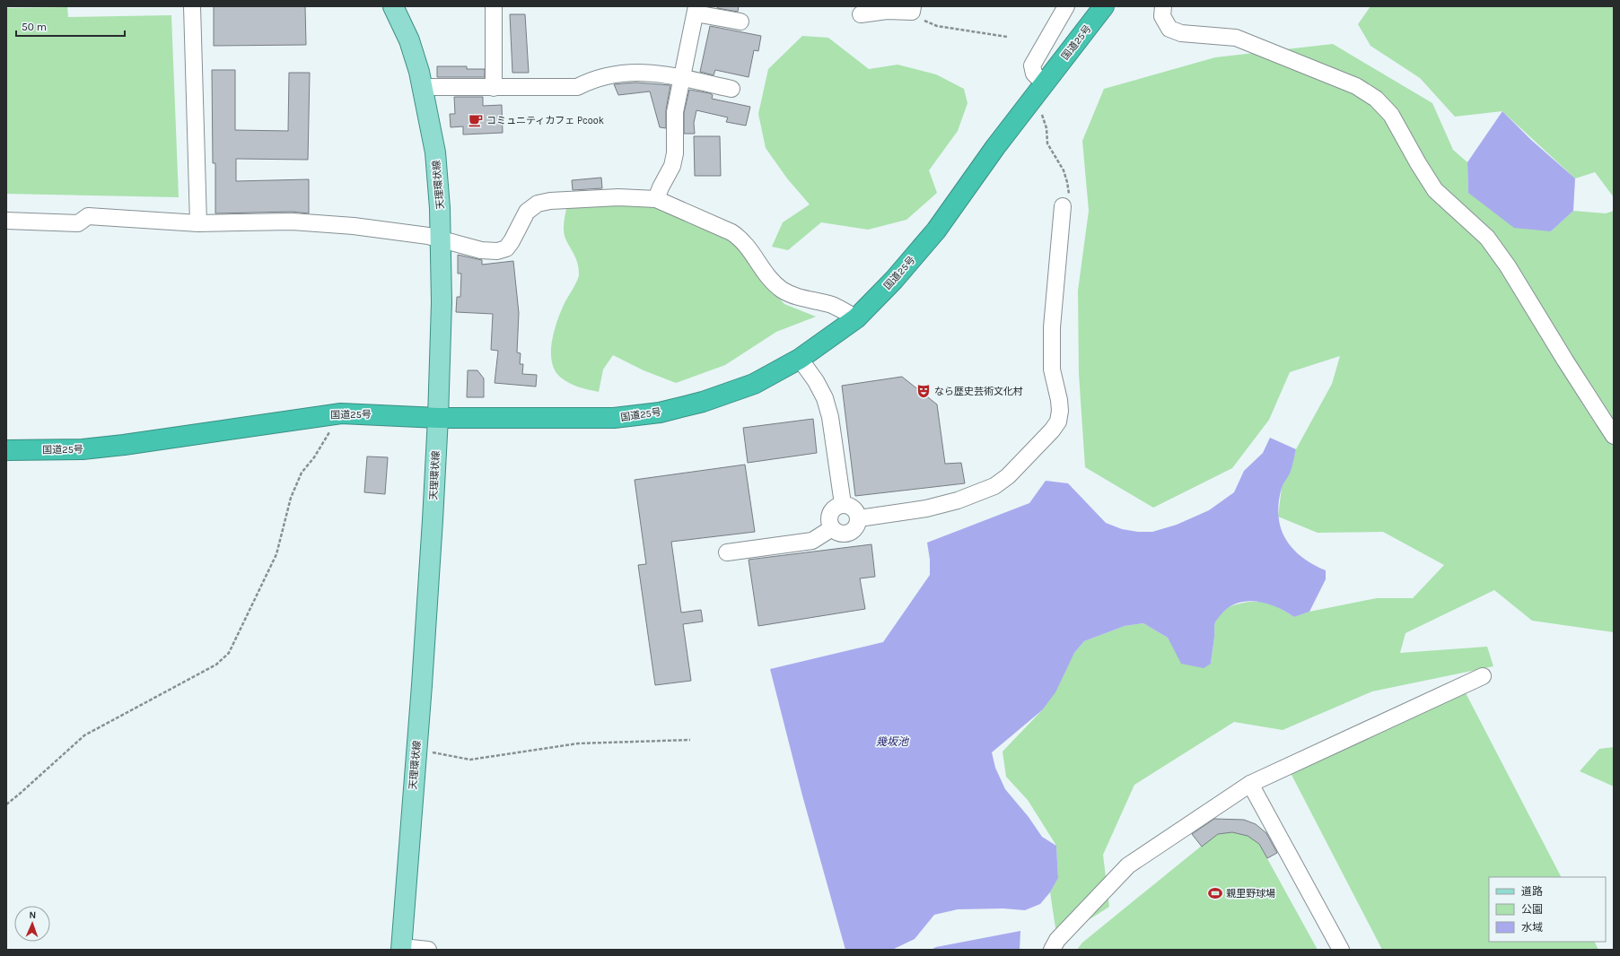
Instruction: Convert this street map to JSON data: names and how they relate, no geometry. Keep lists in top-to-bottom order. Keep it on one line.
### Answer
{"streets":{"highway":["国道25号"],"main road":["天理環状線"]},"crossings":[["国道25号","天理環状線"]],"water":["幾坂池"],"places":{"cafe":["コミュニティカフェ Pcook"],"theatre":["なら歴史芸術文化村"],"sports":["親里野球場"]},"legend":["道路","公園","水域"],"scale_bar":"50 m","north":"top"}
